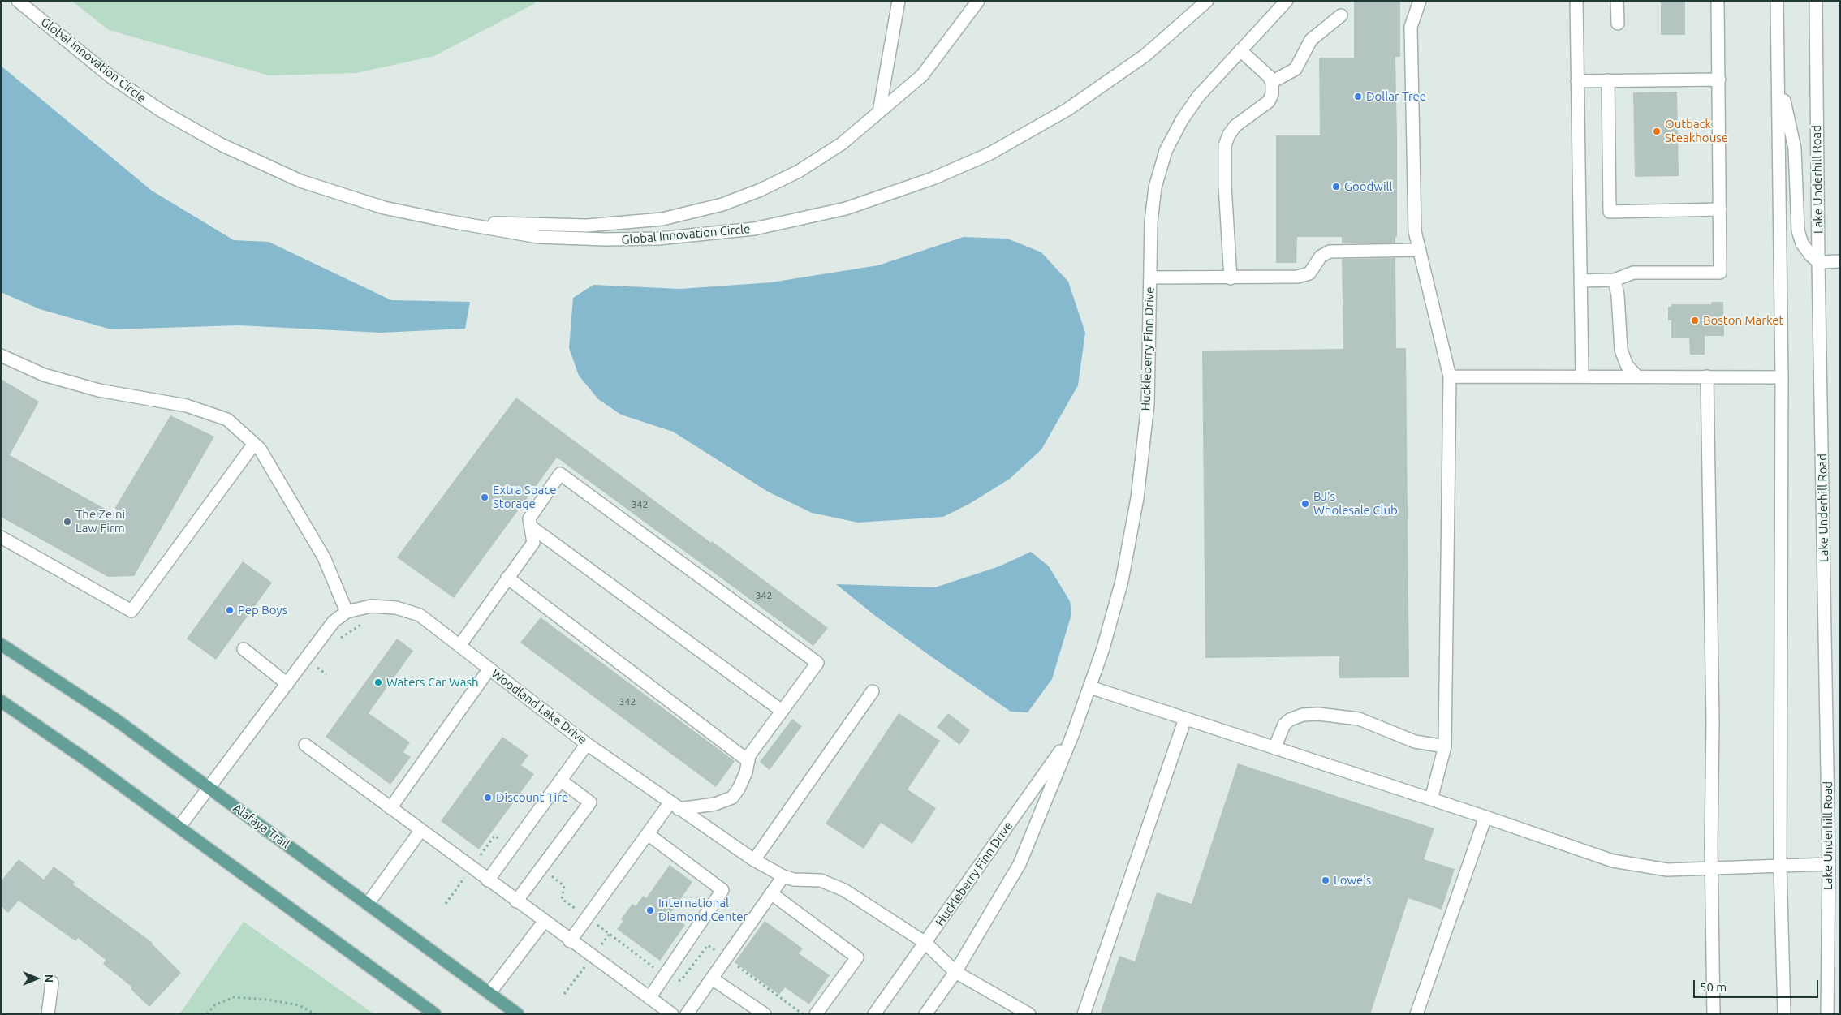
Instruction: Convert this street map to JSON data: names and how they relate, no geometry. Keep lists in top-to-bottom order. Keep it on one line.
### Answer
{"streets":{"main road":["Alafaya Trail"],"street":["Global Innovation Circle","Lake Underhill Road","Huckleberry Finn Drive","Woodland Lake Drive"]},"crossings":[["Huckleberry Finn Drive","Woodland Lake Drive"],["Woodland Lake Drive","Alafaya Trail"]],"places":["Dollar Tree","Outback Steakhouse","Goodwill","Boston Market","Extra Space Storage","BJ's Wholesale Club","The Zeini Law Firm","Pep Boys","Waters Car Wash","Discount Tire","Lowe's","International Diamond Center"],"house_numbers":["342","342","342"],"scale_bar":"50 m","north":"right"}
